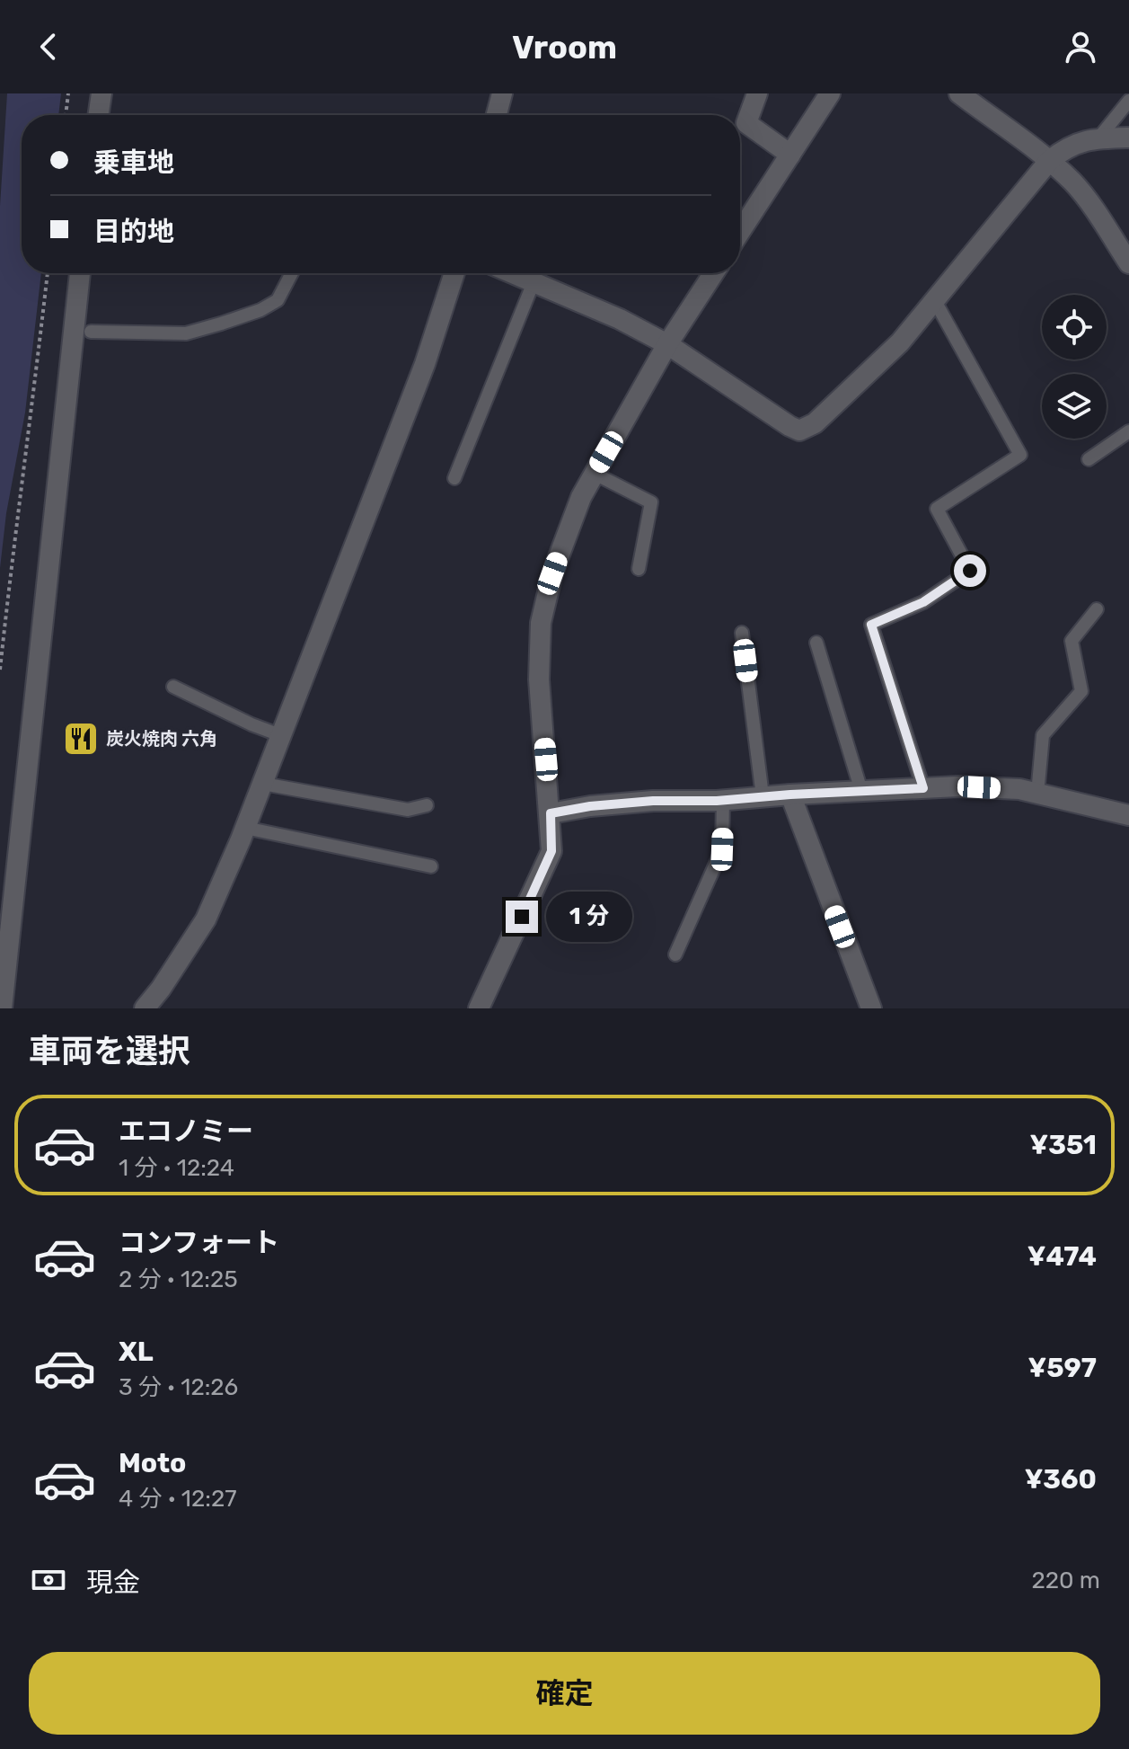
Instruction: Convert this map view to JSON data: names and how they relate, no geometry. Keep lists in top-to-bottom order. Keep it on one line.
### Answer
{"places":{"restaurant":["炭火焼肉 六角"]},"page":{"header":"Vroom","banner":["乗車地","目的地"],"bubble":"1 分","heading":"車両を選択","list":[{"name":"エコノミー","note":"1 分 · 12:24","value":"¥351"},{"name":"コンフォート","note":"2 分 · 12:25","value":"¥474"},{"name":"XL","note":"3 分 · 12:26","value":"¥597"},{"name":"Moto","note":"4 分 · 12:27","value":"¥360"}],"pay":["現金","220 m"],"buttons":"確定"}}
